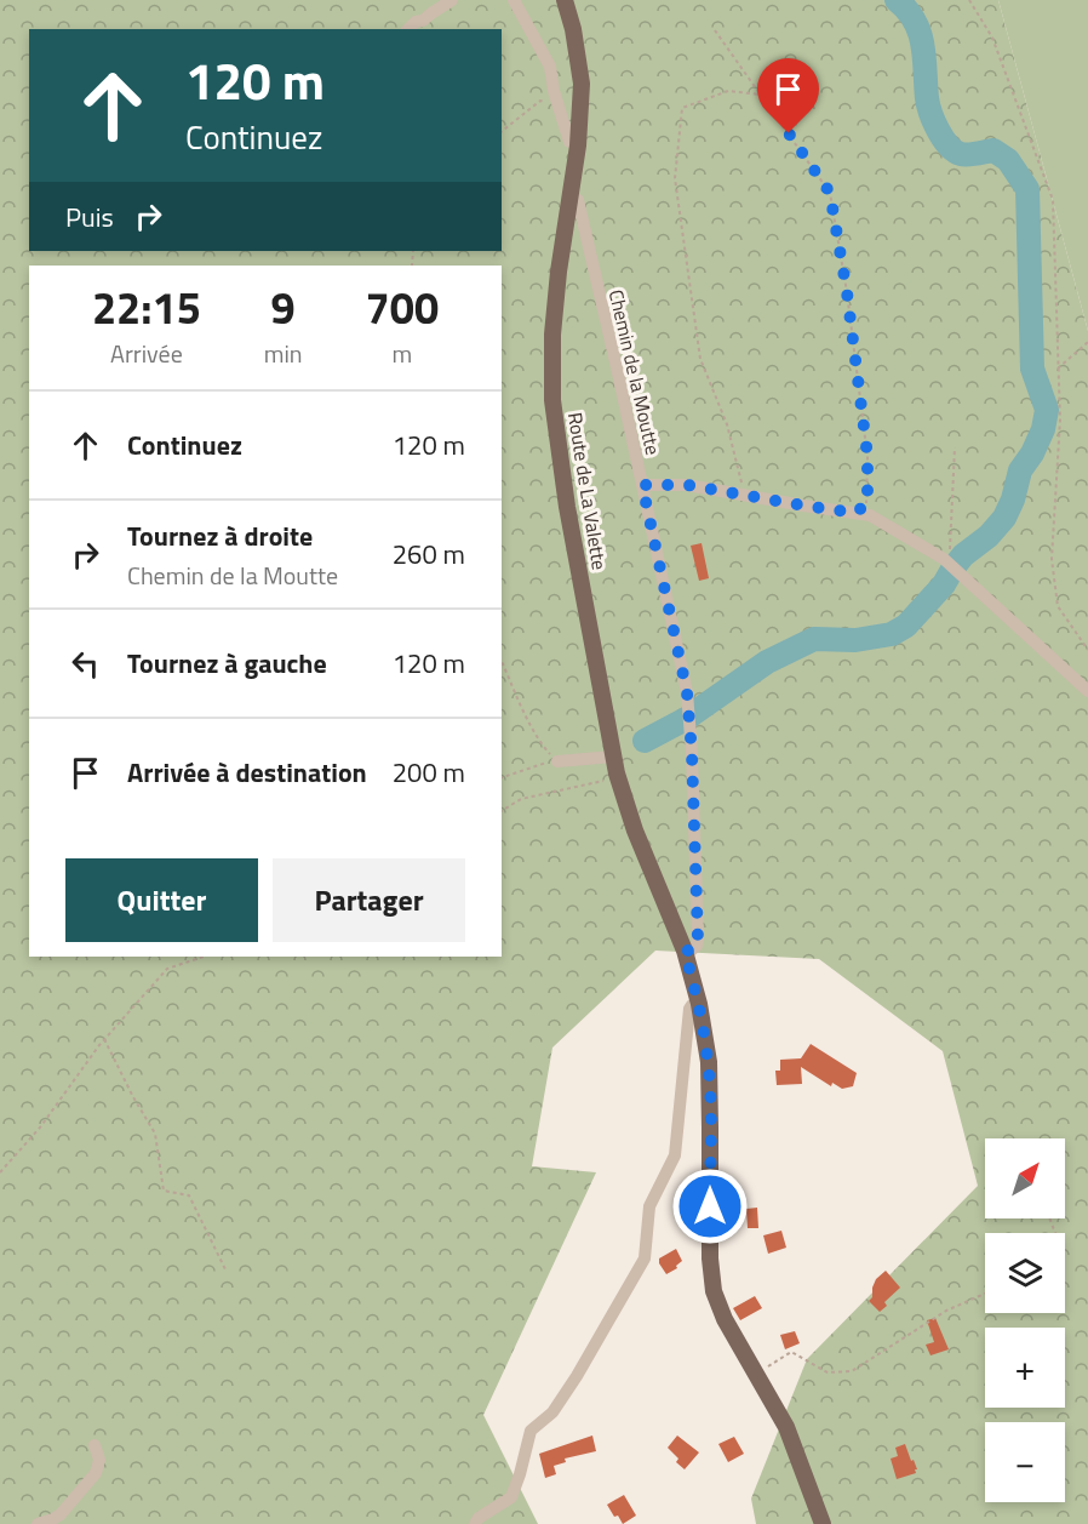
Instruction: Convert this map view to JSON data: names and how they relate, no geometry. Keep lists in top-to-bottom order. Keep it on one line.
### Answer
{"streets":{"main road":["Route de La Valette"],"street":["Chemin de la Moutte"]},"crossings":[["Chemin de la Moutte","Route de La Valette"]],"north":"top right","page":{"turn":["120 m","Continuez"],"then":"Puis","eta":["22:15","Arrivée","9","min","700","m"],"list":[{"name":"Continuez","value":"120 m"},{"name":"Tournez à droite","note":"Chemin de la Moutte","value":"260 m"},{"name":"Tournez à gauche","value":"120 m"},{"name":"Arrivée à destination","value":"200 m"}],"buttons":["Quitter","Partager"],"map_buttons":["+","−"]}}
